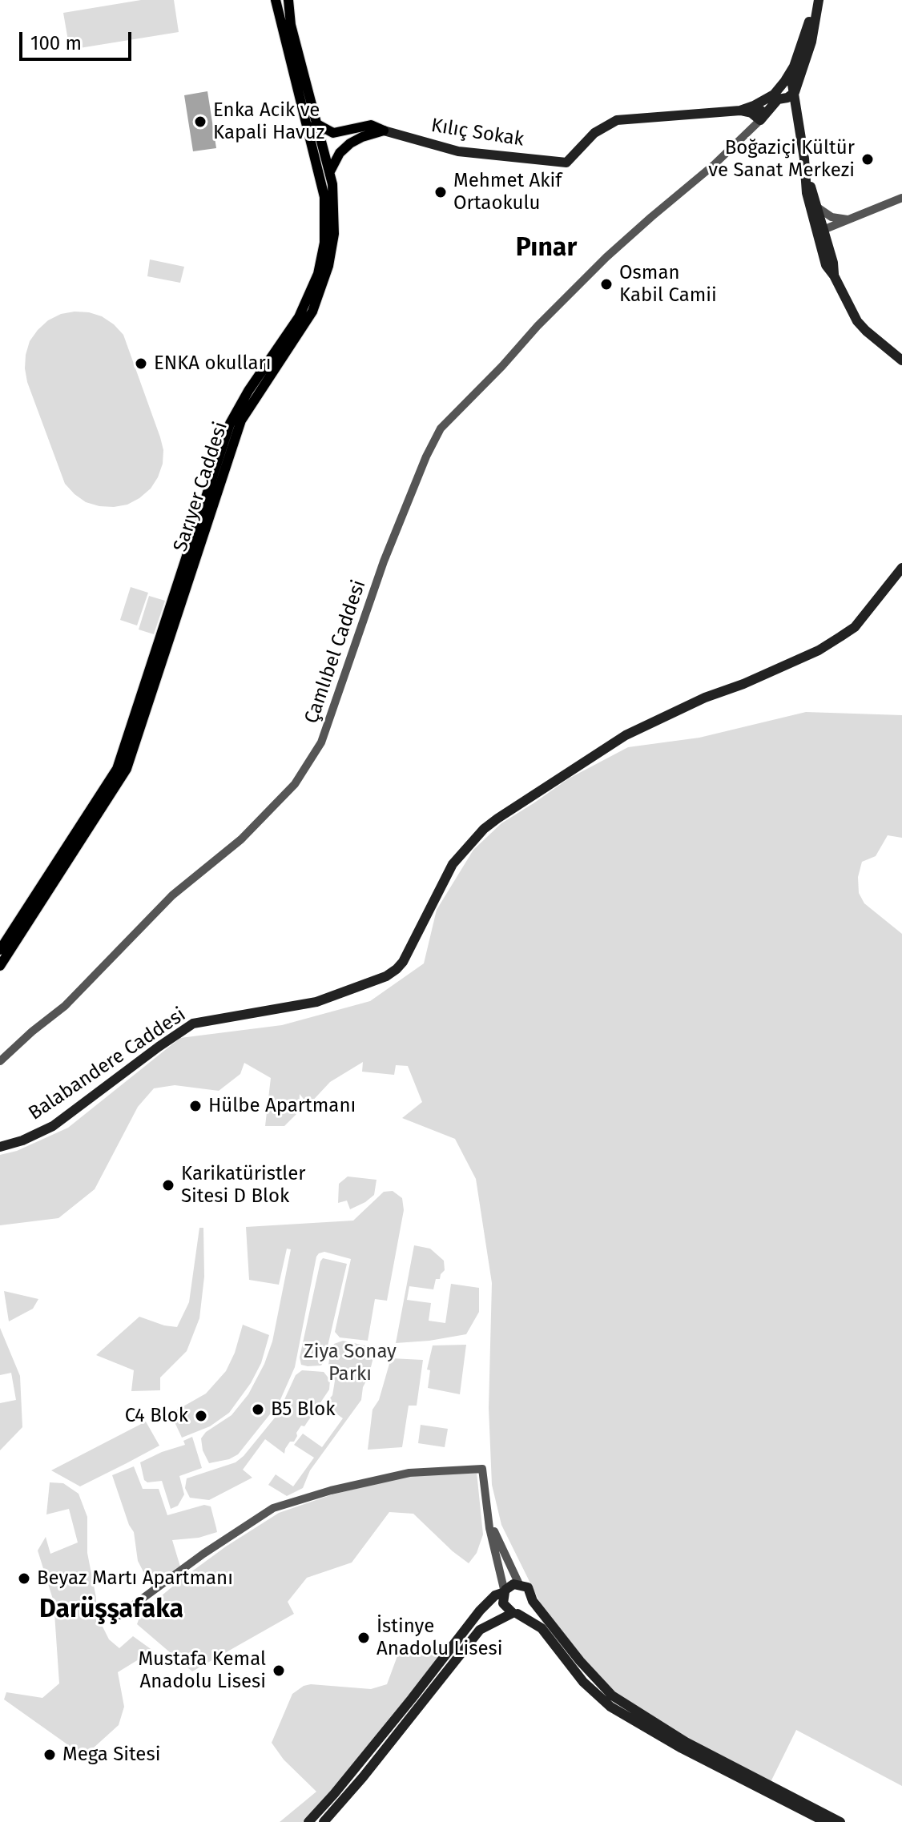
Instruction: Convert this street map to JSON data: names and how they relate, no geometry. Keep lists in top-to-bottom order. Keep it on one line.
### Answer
{"streets":{"main road":["Kılıç Sokak","Sarıyer Caddesi","Balabandere Caddesi"],"street":["Çamlıbel Caddesi"]},"districts":["Pınar","Darüşşafaka"],"parks":["Ziya Sonay Parkı"],"places":["Enka Acik ve Kapali Havuz","Boğaziçi Kültür ve Sanat Merkezi","Mehmet Akif Ortaokulu","Osman Kabil Camii","ENKA okulları","Hülbe Apartmanı","Karikatüristler Sitesi D Blok","B5 Blok","C4 Blok","Beyaz Martı Apartmanı","İstinye Anadolu Lisesi","Mustafa Kemal Anadolu Lisesi","Mega Sitesi"],"scale_bar":"100 m"}
